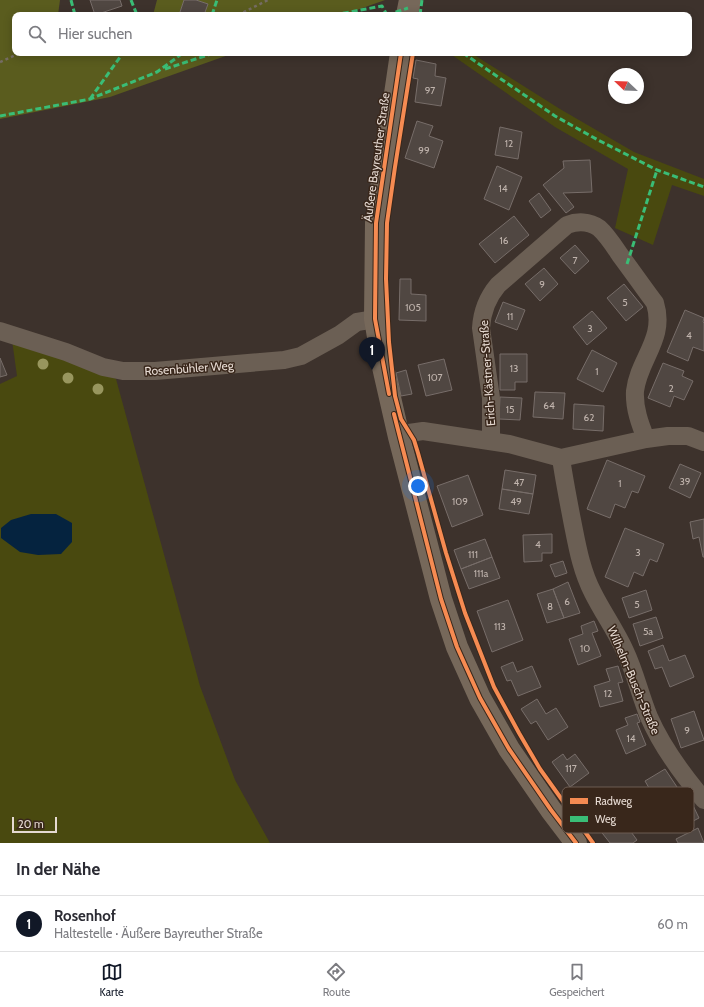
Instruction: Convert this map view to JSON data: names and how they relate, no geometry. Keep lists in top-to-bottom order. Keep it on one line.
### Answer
{"streets":{"street":["Äußere Bayreuther Straße","Rosenbühler Weg","Erich-Kästner-Straße","Wilhelm-Busch-Straße"]},"crossings":[["Äußere Bayreuther Straße","Rosenbühler Weg"]],"house_numbers":["97","12","99","14","16","7","9","5","105","11","3","4","13","1","107","2","64","15","62","39","47","1","109","49","4","3","111","111a","6","5","8","113","5a","10","12","9","14","117"],"legend":["Radweg","Weg"],"scale_bar":"20 m","north":"top left","page":{"search":"Hier suchen","pins":"1","scale":"20 m","heading":"In der Nähe","list":[{"mark":"1","name":"Rosenhof","note":"Haltestelle · Äußere Bayreuther Straße","value":"60 m"}],"nav":["Karte","Route","Gespeichert"]}}
